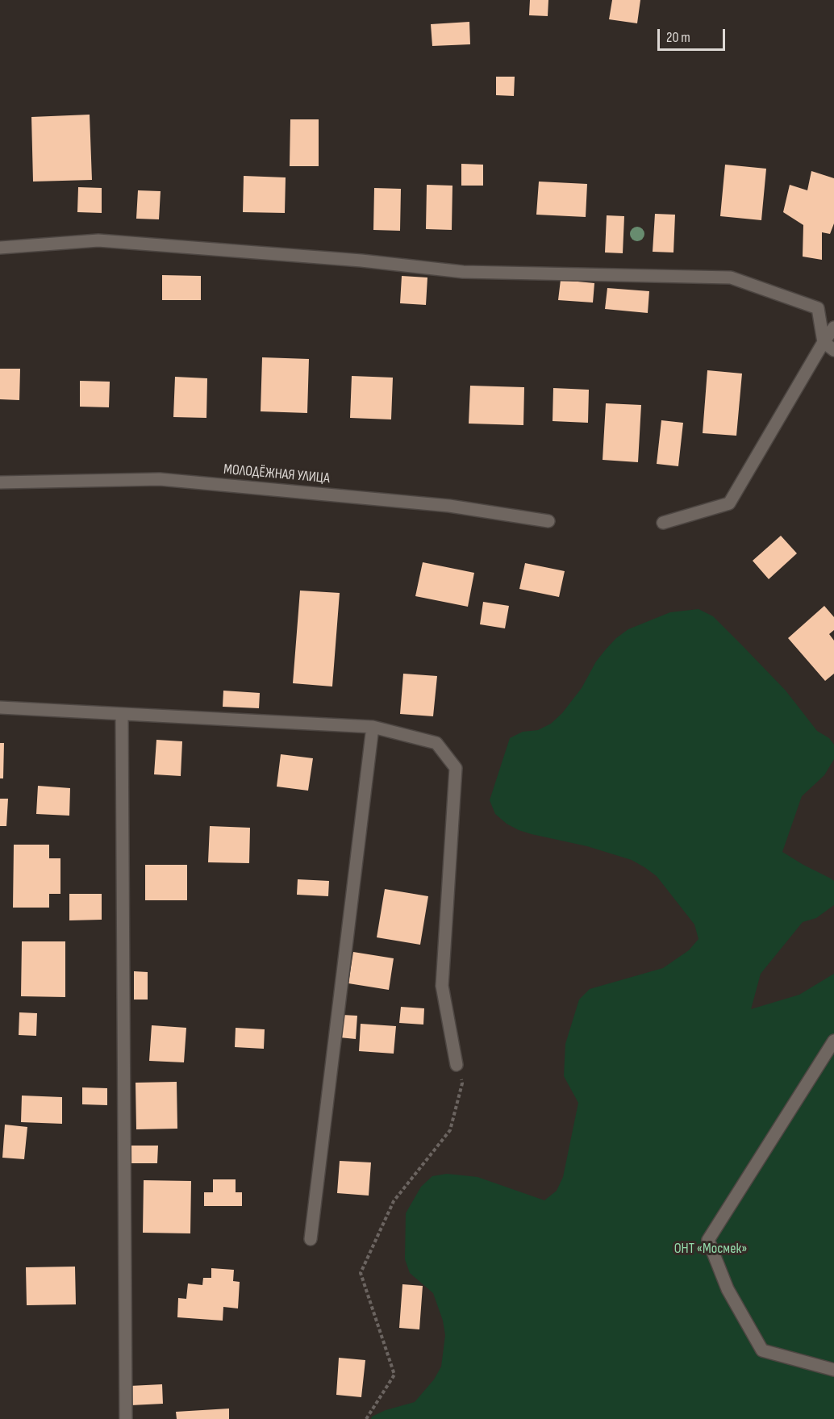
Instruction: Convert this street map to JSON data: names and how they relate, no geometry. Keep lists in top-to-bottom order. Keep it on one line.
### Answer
{"streets":{"street":["МОЛОДЁЖНАЯ УЛИЦА"]},"parks":["ОНТ «Мосмек»"],"scale_bar":"20 m"}
